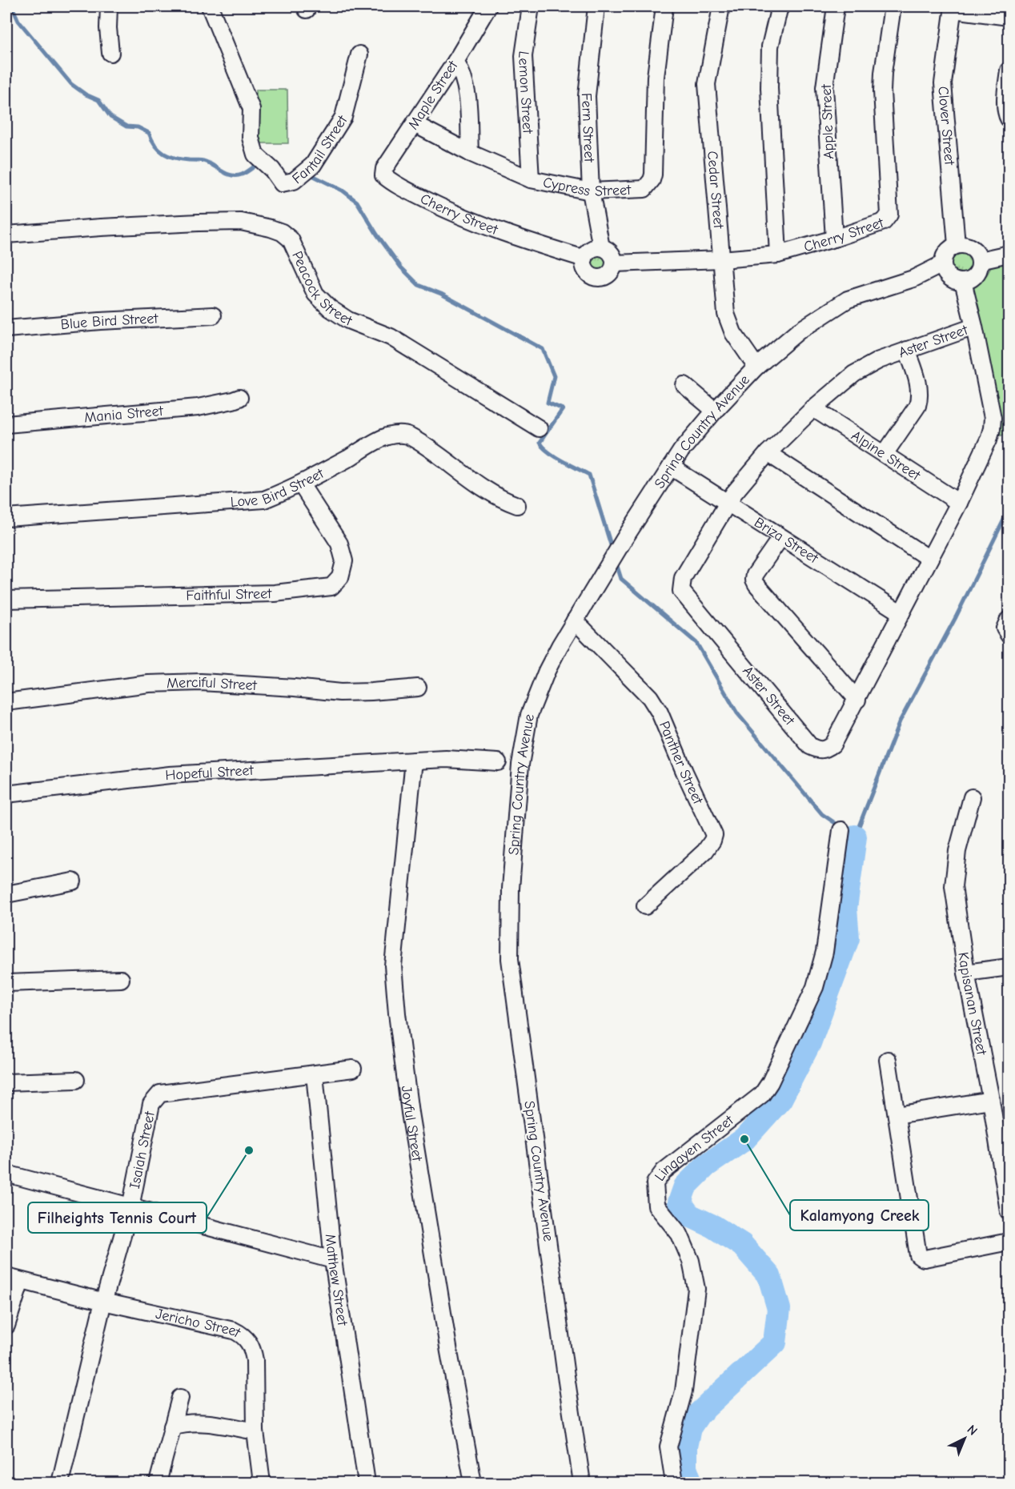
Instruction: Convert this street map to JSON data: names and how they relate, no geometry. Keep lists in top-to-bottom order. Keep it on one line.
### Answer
{"streets":{"street":["Lemon Street","Maple Street","Apple Street","Clover Street","Fern Street","Fantail Street","Cypress Street","Cedar Street","Cherry Street","Peacock Street","Blue Bird Street","Aster Street","Mania Street","Spring Country Avenue","Alpine Street","Love Bird Street","Briza Street","Faithful Street","Merciful Street","Panther Street","Hopeful Street","Kapisanan Street","Joyful Street","Isaiah Street","Lingayen Street","Matthew Street","Jericho Street"]},"crossings":[["Lemon Street","Cypress Street"],["Maple Street","Cypress Street"],["Maple Street","Cherry Street"],["Apple Street","Cherry Street"],["Clover Street","Aster Street"],["Clover Street","Spring Country Avenue"],["Fern Street","Cypress Street"],["Fern Street","Cherry Street"],["Cedar Street","Cherry Street"],["Cedar Street","Spring Country Avenue"],["Aster Street","Spring Country Avenue"],["Aster Street","Alpine Street"],["Aster Street","Briza Street"],["Spring Country Avenue","Briza Street"],["Spring Country Avenue","Panther Street"],["Love Bird Street","Faithful Street"],["Hopeful Street","Joyful Street"],["Isaiah Street","Matthew Street"],["Isaiah Street","Jericho Street"]],"places":["Kalamyong Creek","Filheights Tennis Court"],"north":"top right"}
